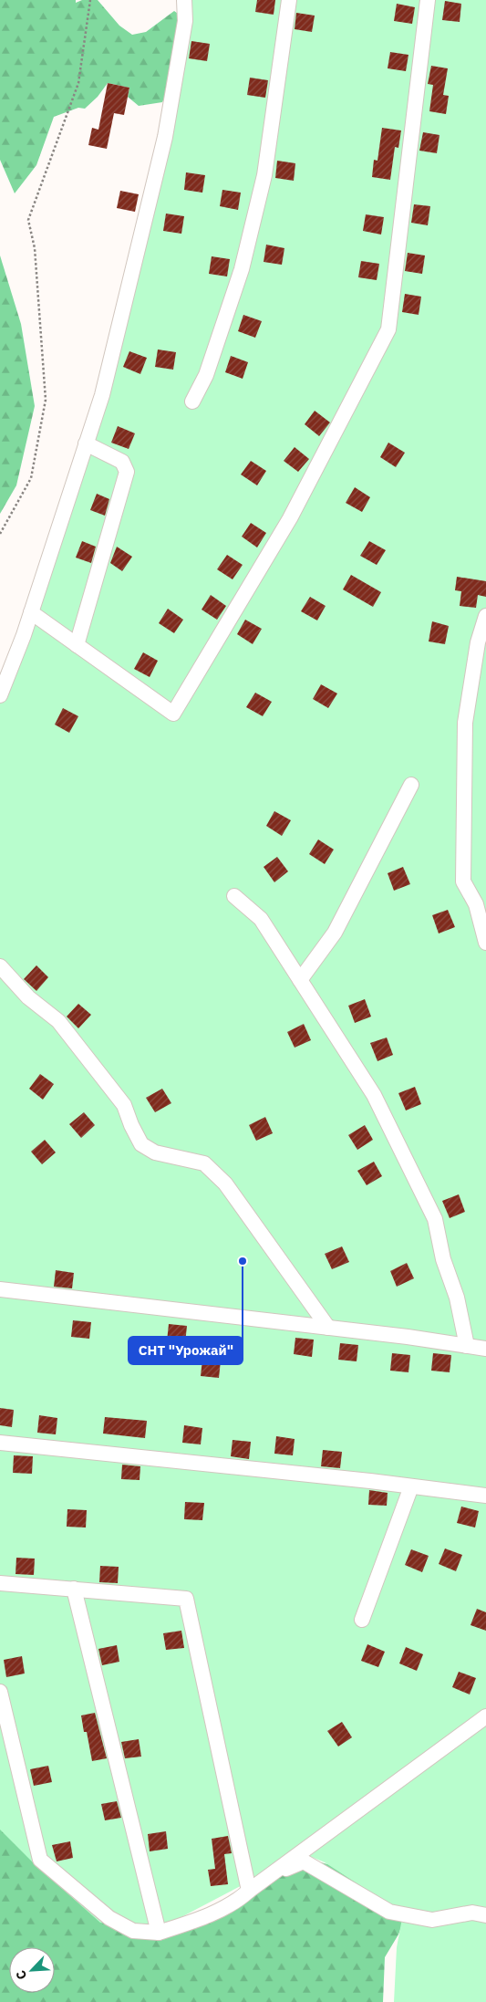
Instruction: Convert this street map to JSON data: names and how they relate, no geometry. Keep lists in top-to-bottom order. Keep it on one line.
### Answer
{"places":["СНТ \"Урожай\""],"north":"bottom left"}
